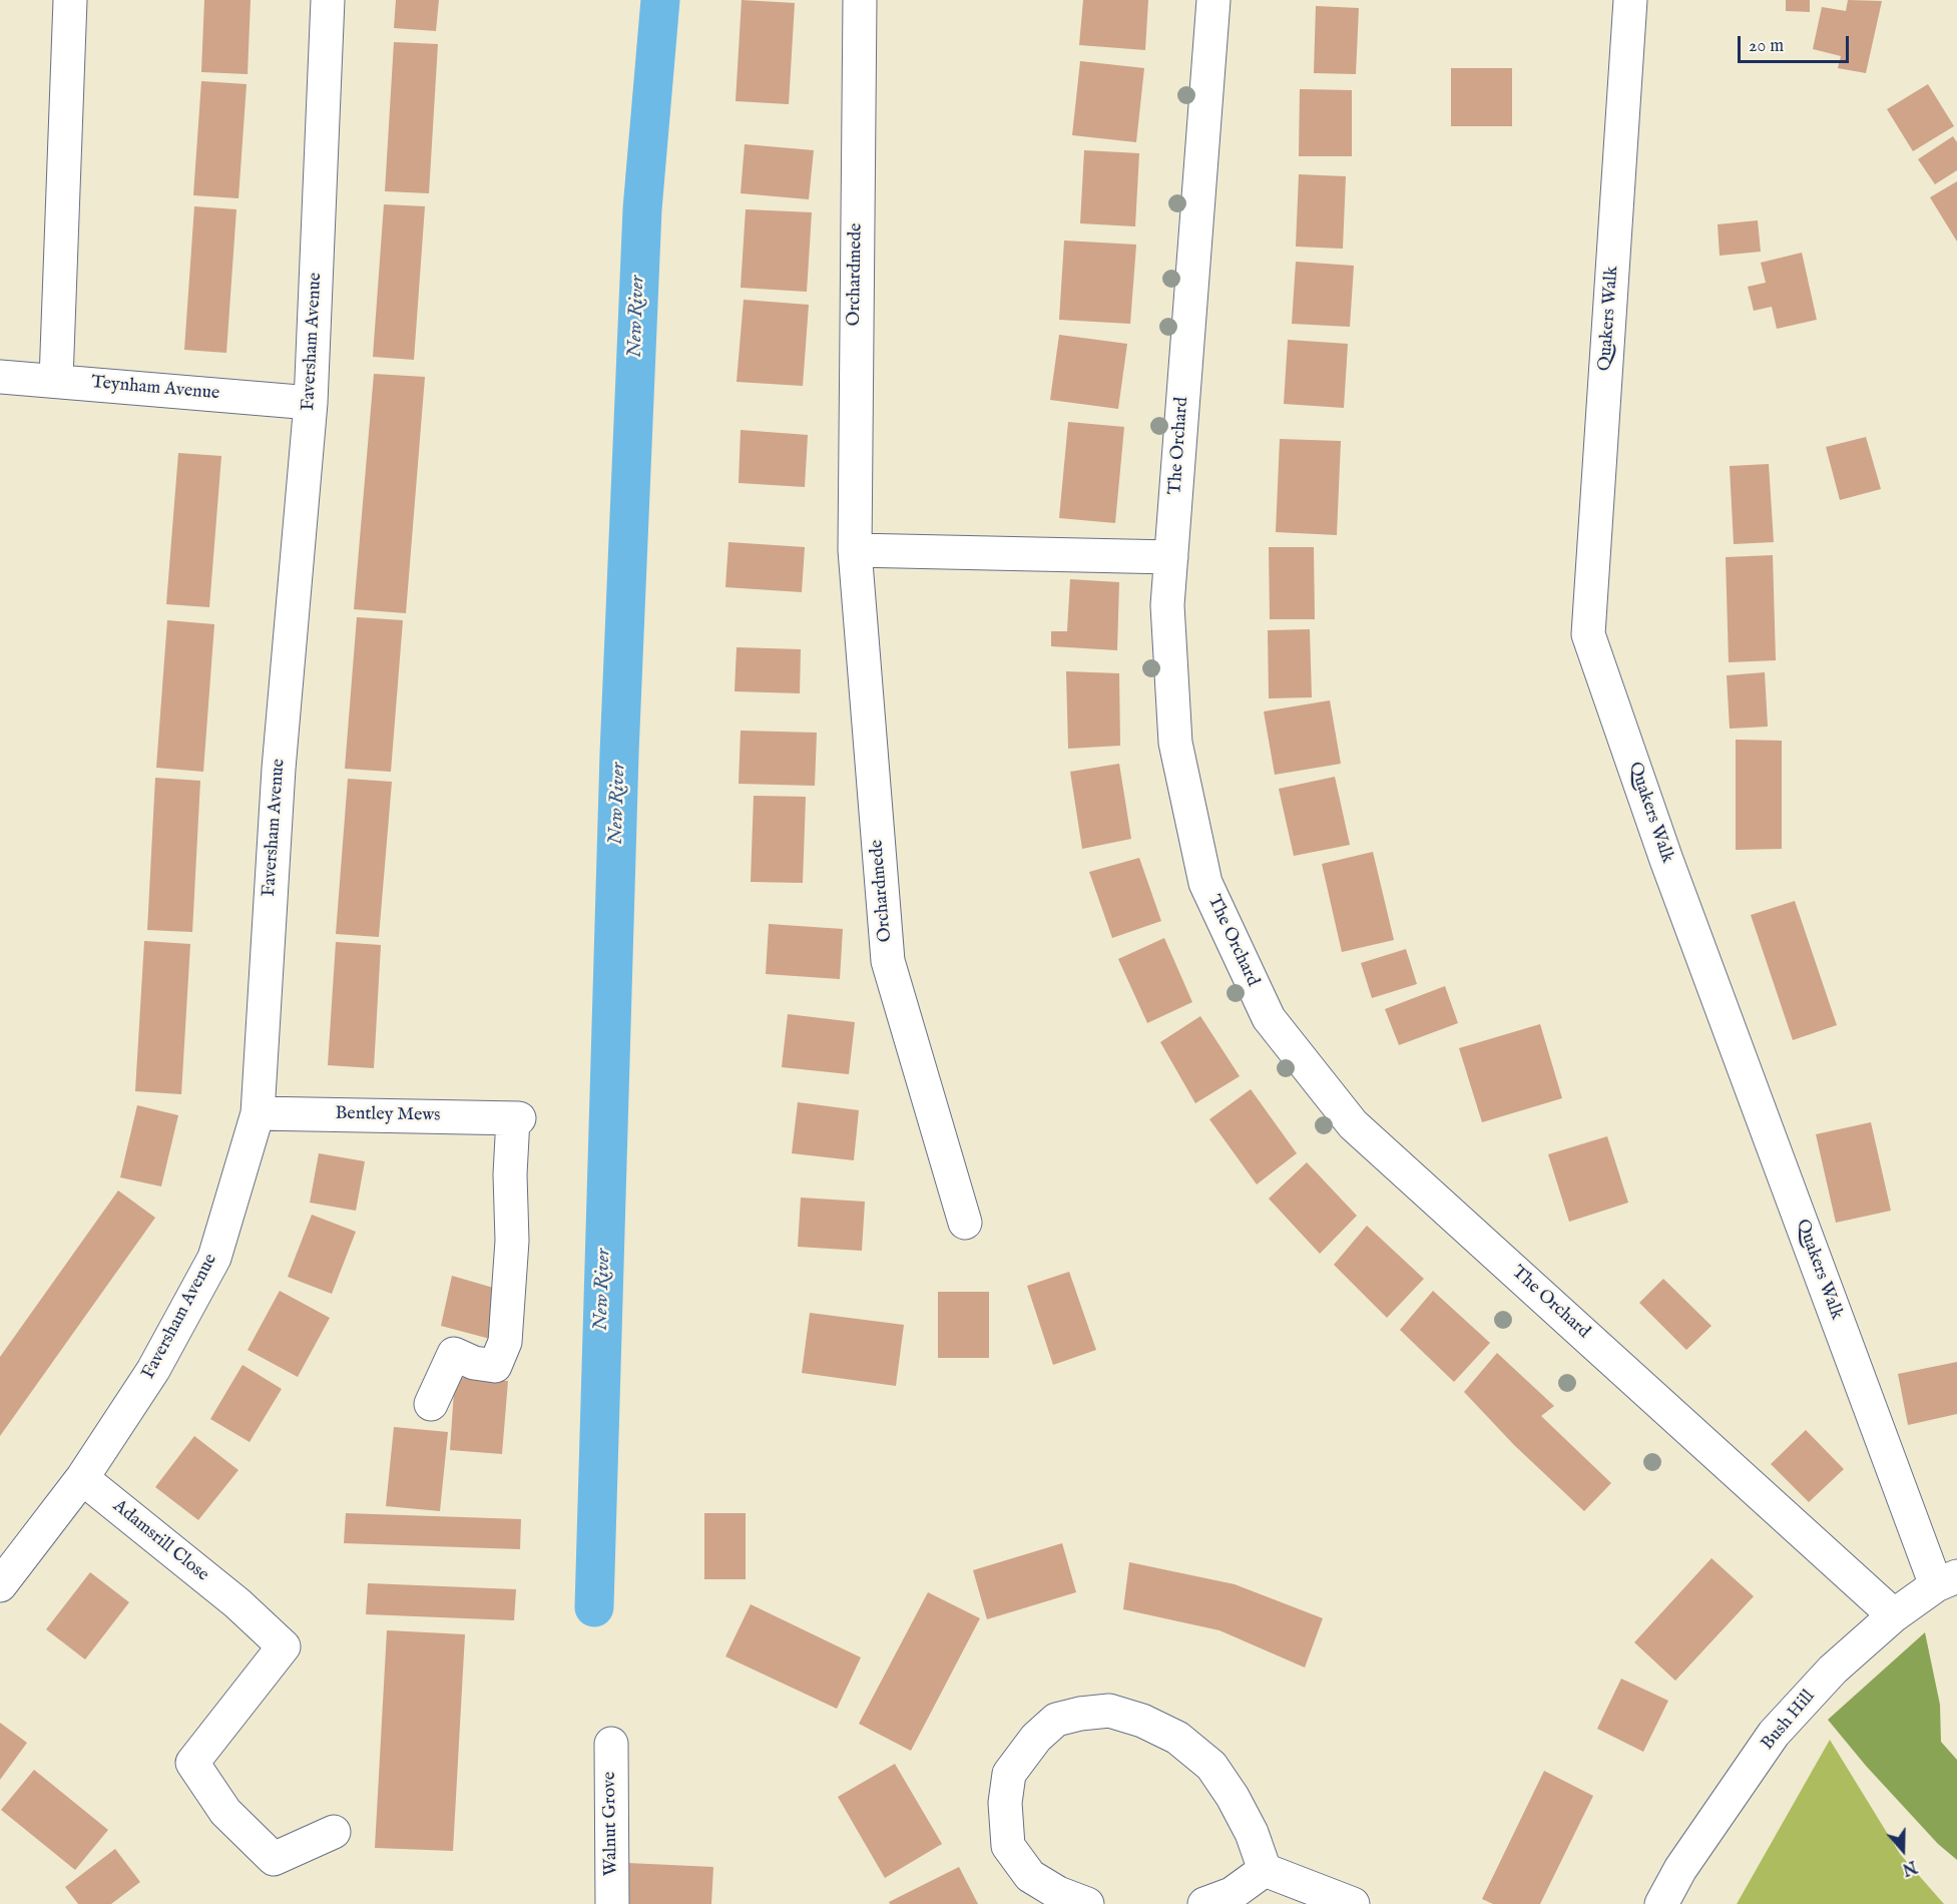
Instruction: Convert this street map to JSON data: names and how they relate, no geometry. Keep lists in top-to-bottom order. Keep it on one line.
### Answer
{"streets":{"street":["Orchardmede","Quakers Walk","Faversham Avenue","Teynham Avenue","The Orchard","Bentley Mews","Adamsrill Close","Bush Hill","Walnut Grove"]},"crossings":[["Quakers Walk","Bush Hill"],["Faversham Avenue","Teynham Avenue"],["Faversham Avenue","Bentley Mews"],["Faversham Avenue","Adamsrill Close"],["The Orchard","Bush Hill"]],"water":["New River"],"scale_bar":"20 m","north":"bottom"}
